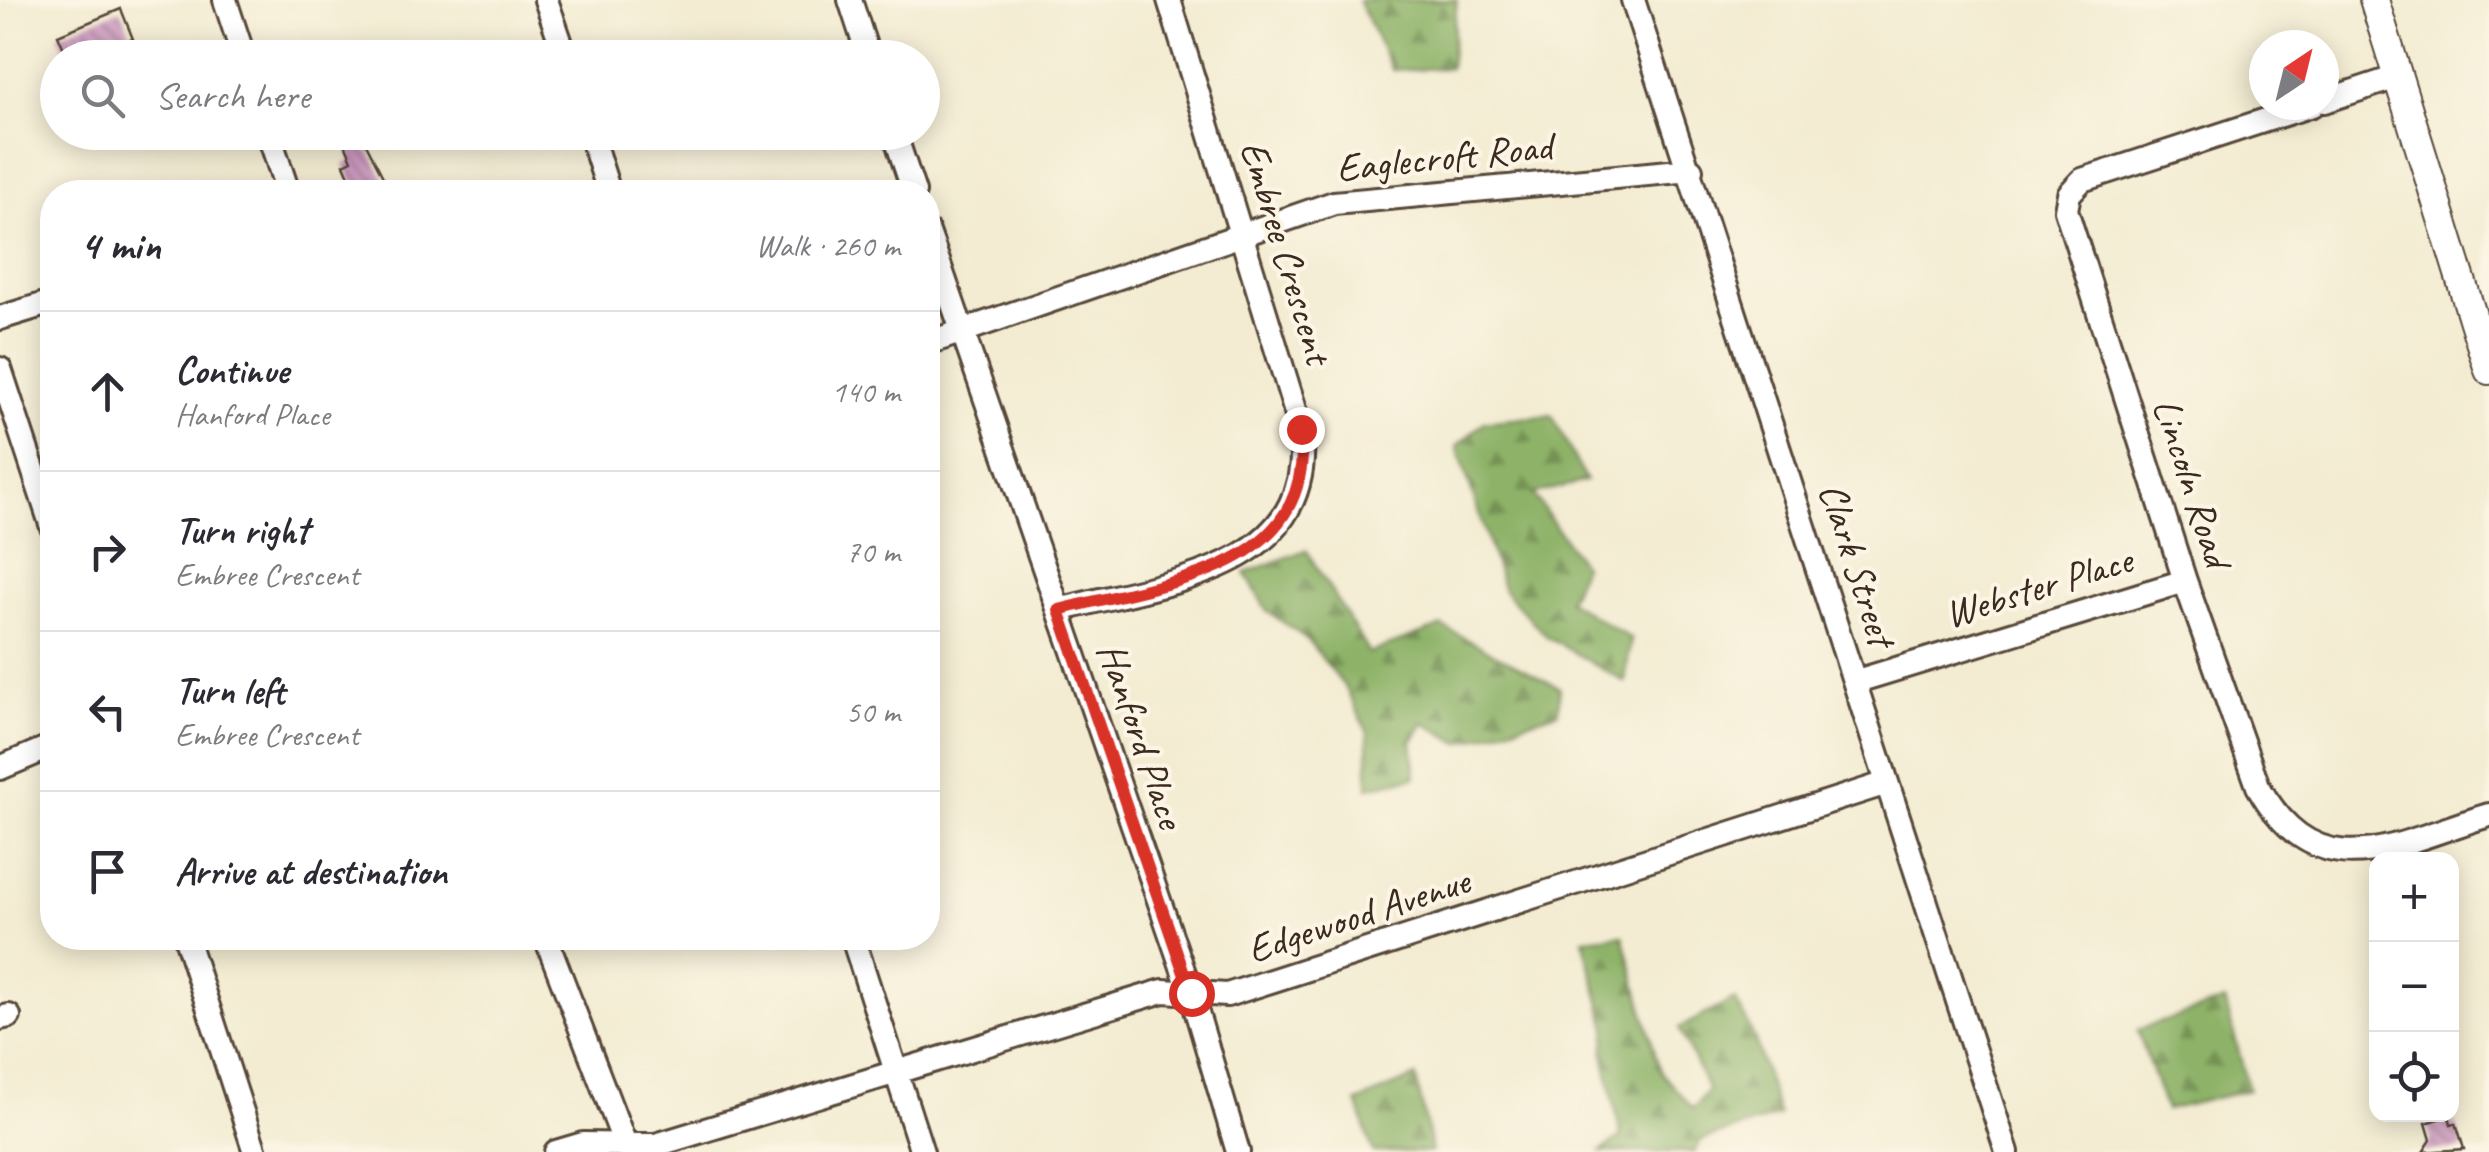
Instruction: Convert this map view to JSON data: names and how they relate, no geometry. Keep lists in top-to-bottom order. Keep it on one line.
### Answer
{"streets":{"street":["Eaglecroft Road","Embree Crescent","Lincoln Road","Clark Street","Webster Place","Hanford Place","Edgewood Avenue"]},"crossings":[["Eaglecroft Road","Embree Crescent"],["Eaglecroft Road","Clark Street"],["Eaglecroft Road","Hanford Place"],["Embree Crescent","Hanford Place"],["Lincoln Road","Webster Place"],["Clark Street","Webster Place"],["Clark Street","Edgewood Avenue"],["Hanford Place","Edgewood Avenue"]],"north":"top right","page":{"search":"Search here","heading":["4 min","Walk · 260 m"],"list":[["Continue","Hanford Place","140 m"],["Turn right","Embree Crescent","70 m"],["Turn left","Embree Crescent","50 m"],"Arrive at destination"],"map_buttons":["+","−"]}}
